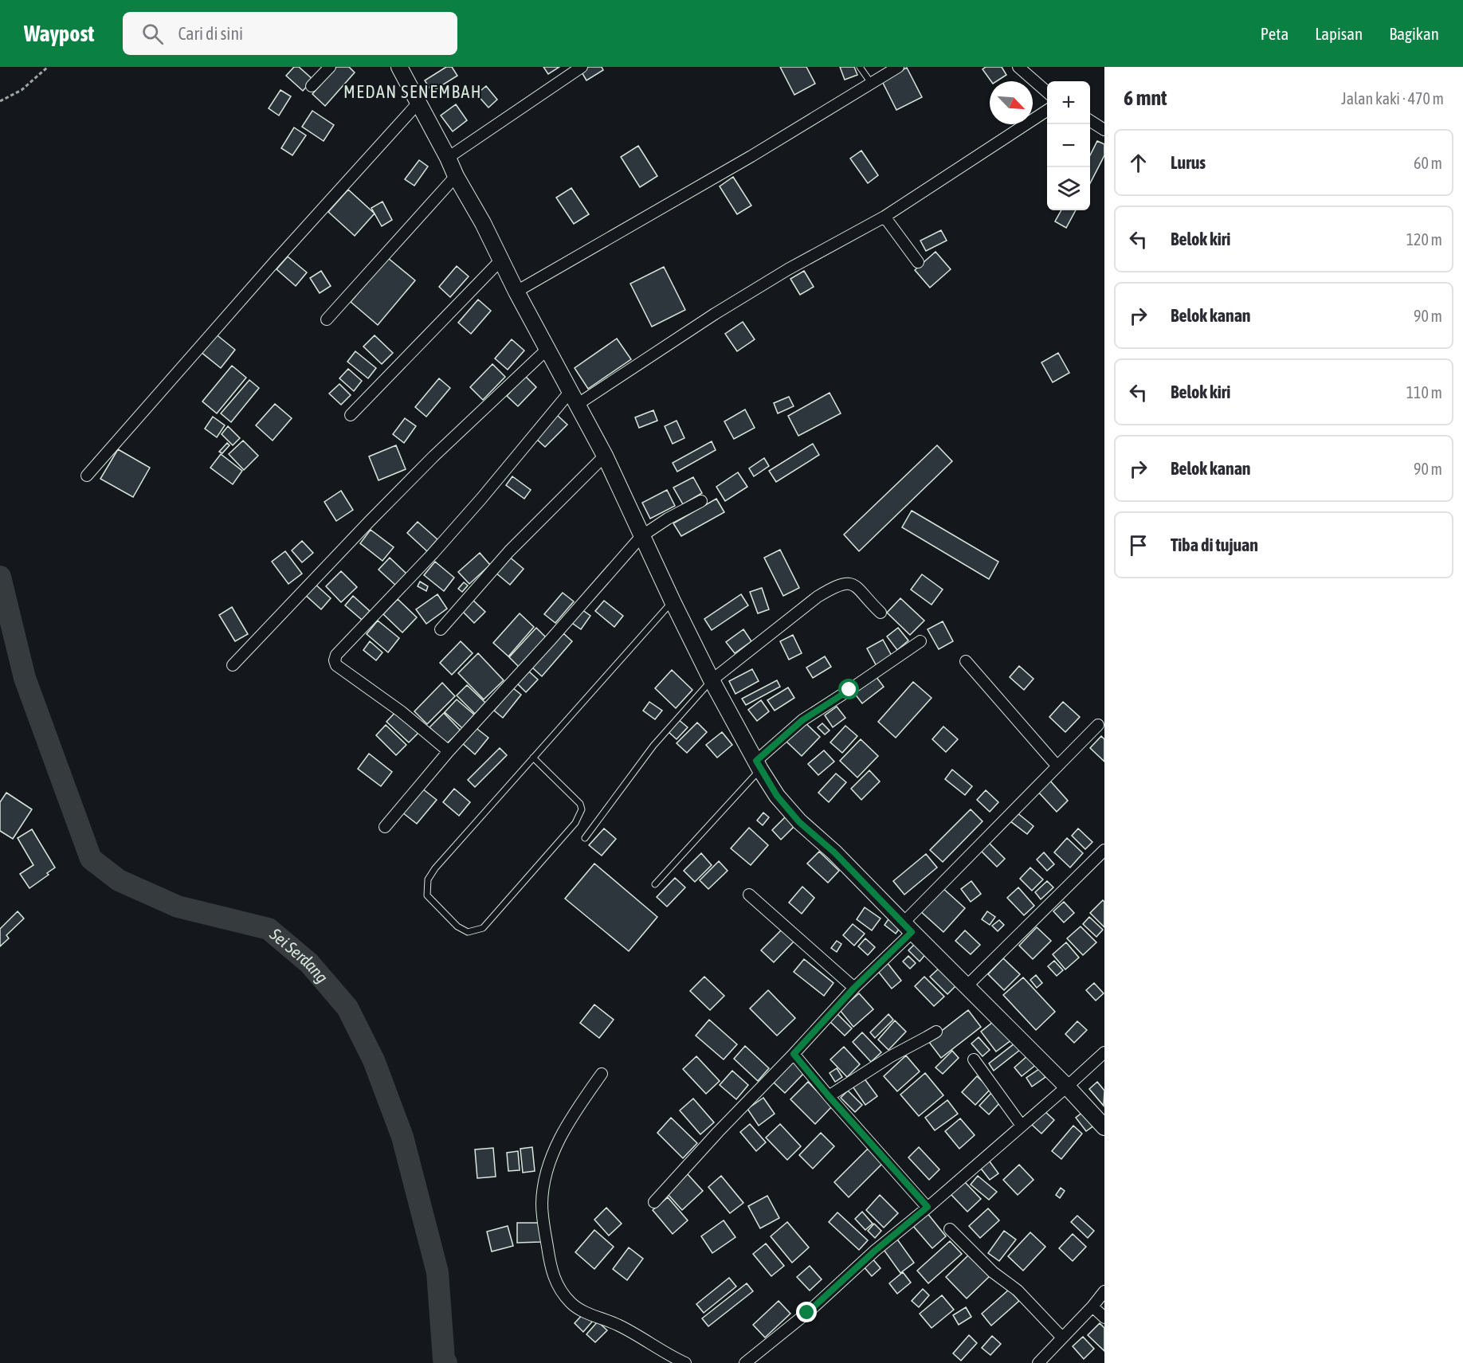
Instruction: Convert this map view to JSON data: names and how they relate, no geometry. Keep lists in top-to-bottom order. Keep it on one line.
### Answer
{"districts":["MEDAN SENEMBAH"],"water":["Sei Serdang"],"north":"bottom right","page":{"header":"Waypost","search":"Cari di sini","nav":["Peta","Lapisan","Bagikan"],"heading":["6 mnt","Jalan kaki · 470 m"],"map_buttons":["+","−"],"list":[["Lurus","60 m"],["Belok kiri","120 m"],["Belok kanan","90 m"],["Belok kiri","110 m"],["Belok kanan","90 m"],"Tiba di tujuan"]}}
